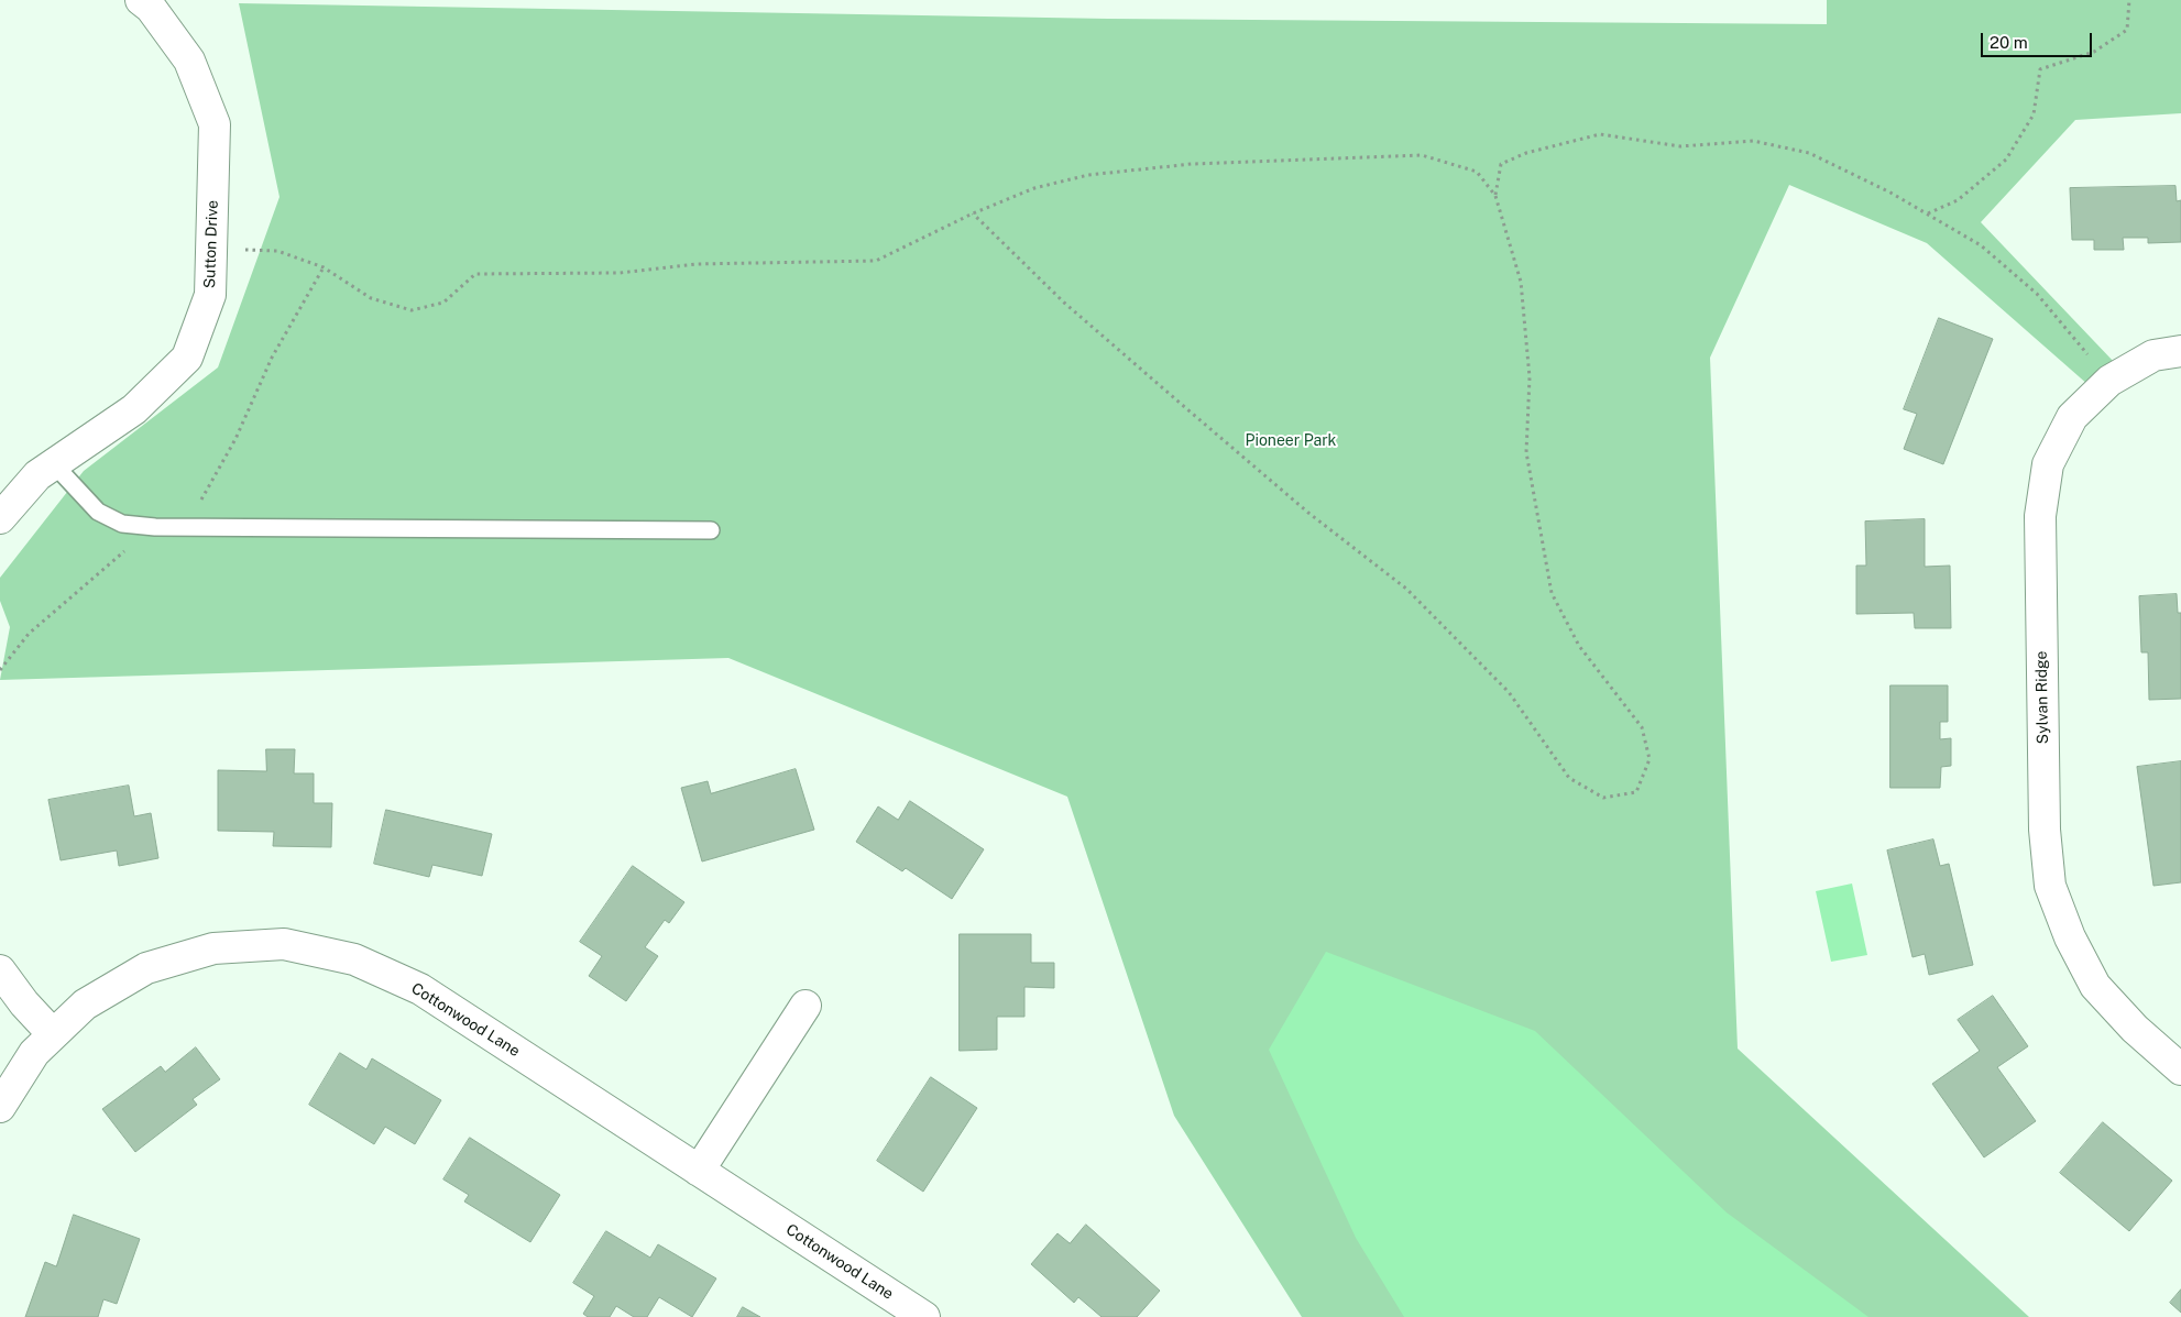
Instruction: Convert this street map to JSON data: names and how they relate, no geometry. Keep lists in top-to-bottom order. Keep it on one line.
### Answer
{"streets":{"street":["Sutton Drive","Sylvan Ridge","Cottonwood Lane"]},"parks":["Pioneer Park"],"scale_bar":"20 m"}
